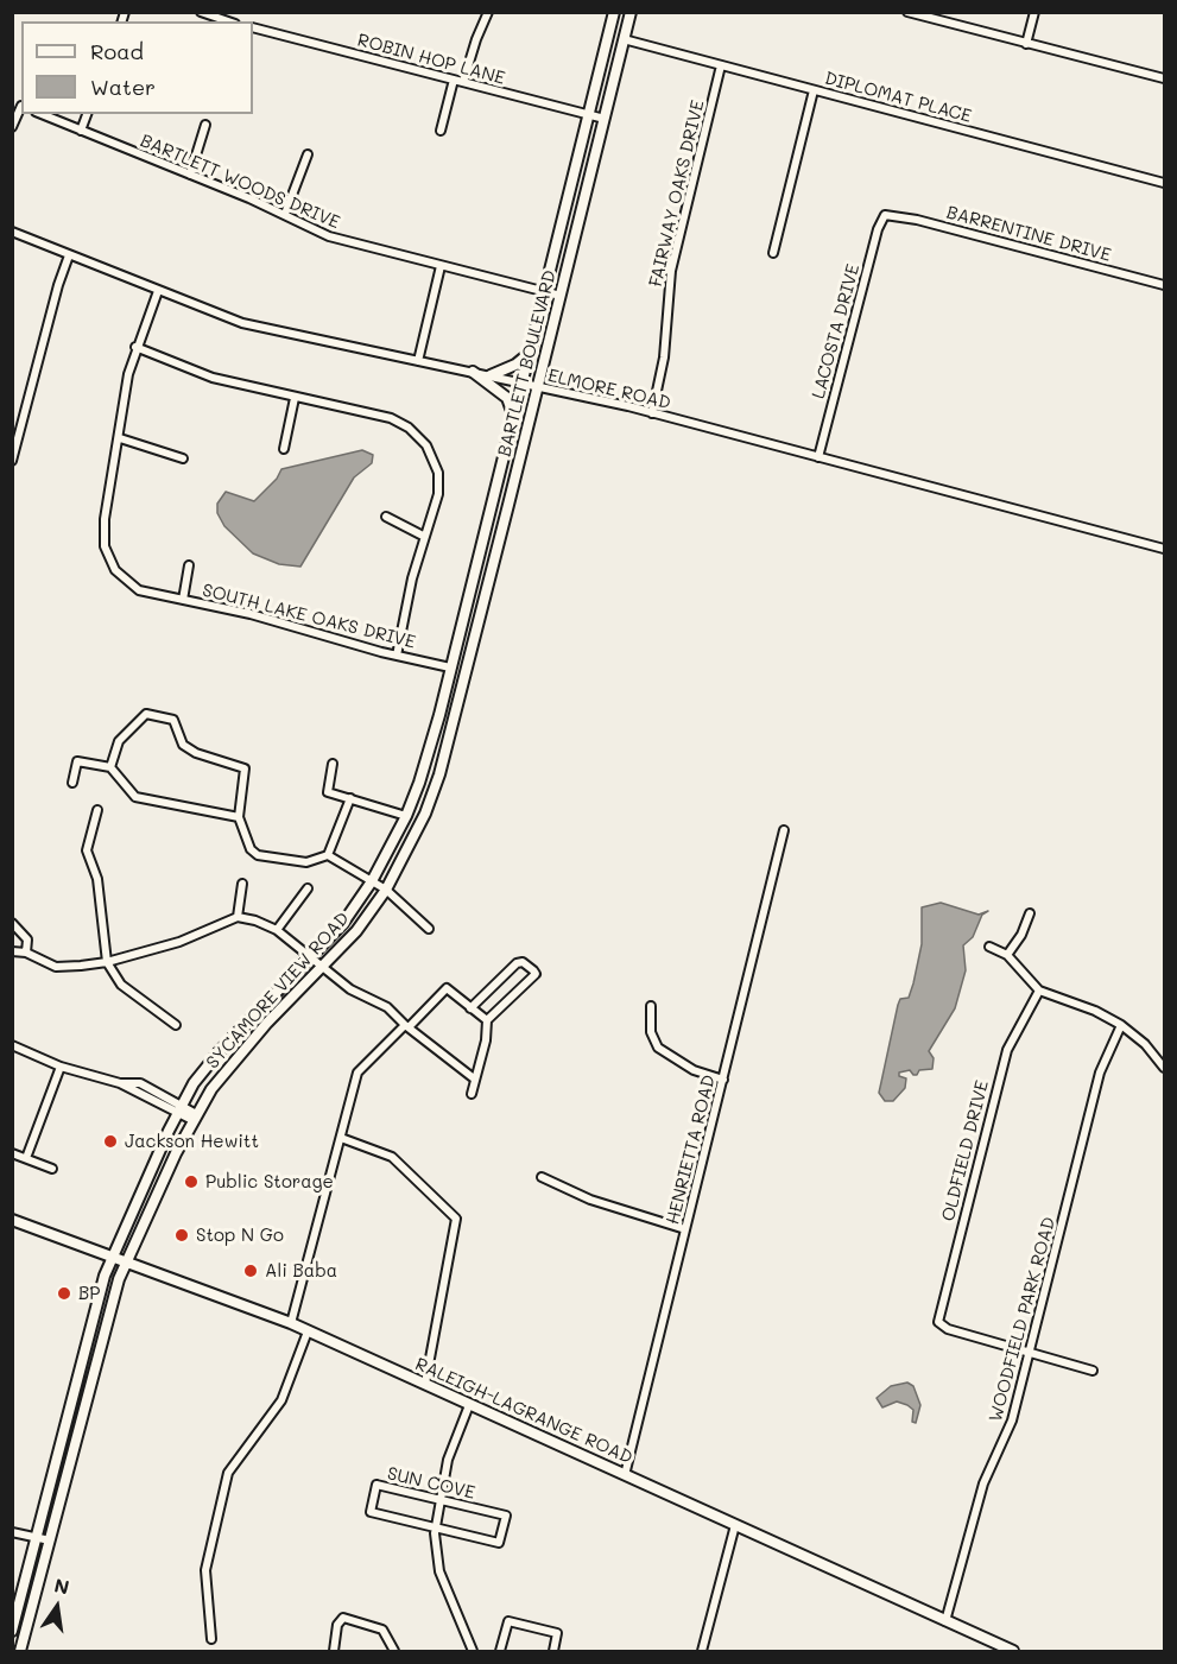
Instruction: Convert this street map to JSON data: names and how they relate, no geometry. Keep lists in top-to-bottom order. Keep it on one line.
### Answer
{"streets":{"main road":["BARTLETT BOULEVARD","SYCAMORE VIEW ROAD","RALEIGH-LAGRANGE ROAD"],"street":["ROBIN HOP LANE","DIPLOMAT PLACE","BARTLETT WOODS DRIVE","FAIRWAY OAKS DRIVE","BARRENTINE DRIVE","LACOSTA DRIVE","ELMORE ROAD","SOUTH LAKE OAKS DRIVE","HENRIETTA ROAD","OLDFIELD DRIVE","WOODFIELD PARK ROAD","SUN COVE"]},"crossings":[["ROBIN HOP LANE","BARTLETT BOULEVARD"],["DIPLOMAT PLACE","FAIRWAY OAKS DRIVE"],["DIPLOMAT PLACE","BARTLETT BOULEVARD"],["BARTLETT WOODS DRIVE","BARTLETT BOULEVARD"],["FAIRWAY OAKS DRIVE","ELMORE ROAD"],["BARRENTINE DRIVE","LACOSTA DRIVE"],["LACOSTA DRIVE","ELMORE ROAD"],["BARTLETT BOULEVARD","ELMORE ROAD"],["BARTLETT BOULEVARD","SOUTH LAKE OAKS DRIVE"],["BARTLETT BOULEVARD","SYCAMORE VIEW ROAD"],["SYCAMORE VIEW ROAD","RALEIGH-LAGRANGE ROAD"],["HENRIETTA ROAD","RALEIGH-LAGRANGE ROAD"],["OLDFIELD DRIVE","WOODFIELD PARK ROAD"],["WOODFIELD PARK ROAD","RALEIGH-LAGRANGE ROAD"]],"places":["Jackson Hewitt","Public Storage","Stop N Go","Ali Baba","BP"],"legend":["Road","Water"],"north":"top"}
